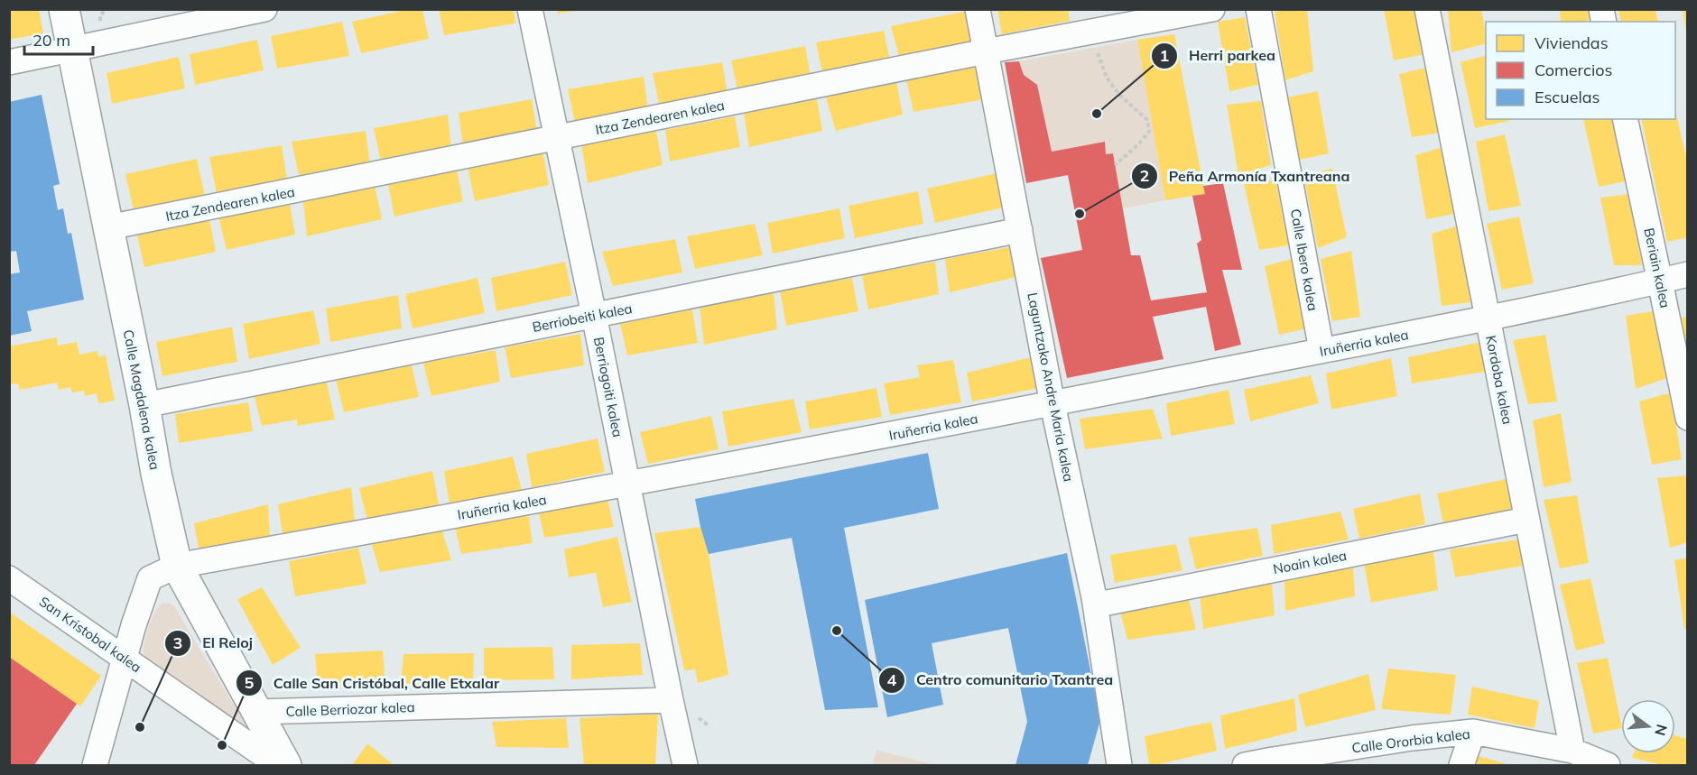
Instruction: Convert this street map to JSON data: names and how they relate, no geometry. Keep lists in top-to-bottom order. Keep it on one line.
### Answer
{"streets":{"main road":["Calle Magdalena kalea"],"street":["Itza Zendearen kalea","Calle Ibero kalea","Beriain kalea","Berriobeiti kalea","Iruñerria kalea","Kordoba kalea","Berriogoiti kalea","Laguntzako Andre Maria kalea","Noain kalea","San Kristobal kalea","Calle Berriozar kalea","Calle Ororbia kalea"]},"crossings":[["Itza Zendearen kalea","Berriogoiti kalea"],["Itza Zendearen kalea","Laguntzako Andre Maria kalea"],["Itza Zendearen kalea","Calle Magdalena kalea"],["Calle Ibero kalea","Iruñerria kalea"],["Beriain kalea","Iruñerria kalea"],["Berriobeiti kalea","Berriogoiti kalea"],["Berriobeiti kalea","Laguntzako Andre Maria kalea"],["Berriobeiti kalea","Calle Magdalena kalea"],["Iruñerria kalea","Kordoba kalea"],["Iruñerria kalea","Berriogoiti kalea"],["Iruñerria kalea","Laguntzako Andre Maria kalea"],["Iruñerria kalea","Calle Magdalena kalea"],["Iruñerria kalea","San Kristobal kalea"],["Kordoba kalea","Noain kalea"],["Kordoba kalea","Calle Ororbia kalea"],["Berriogoiti kalea","Calle Berriozar kalea"],["Laguntzako Andre Maria kalea","Noain kalea"],["Calle Magdalena kalea","Calle Berriozar kalea"]],"places":["Herri parkea","Peña Armonía Txantreana","Centro comunitario Txantrea","El Reloj","Calle San Cristóbal, Calle Etxalar"],"legend":["Viviendas","Comercios","Escuelas"],"scale_bar":"20 m","north":"right"}
